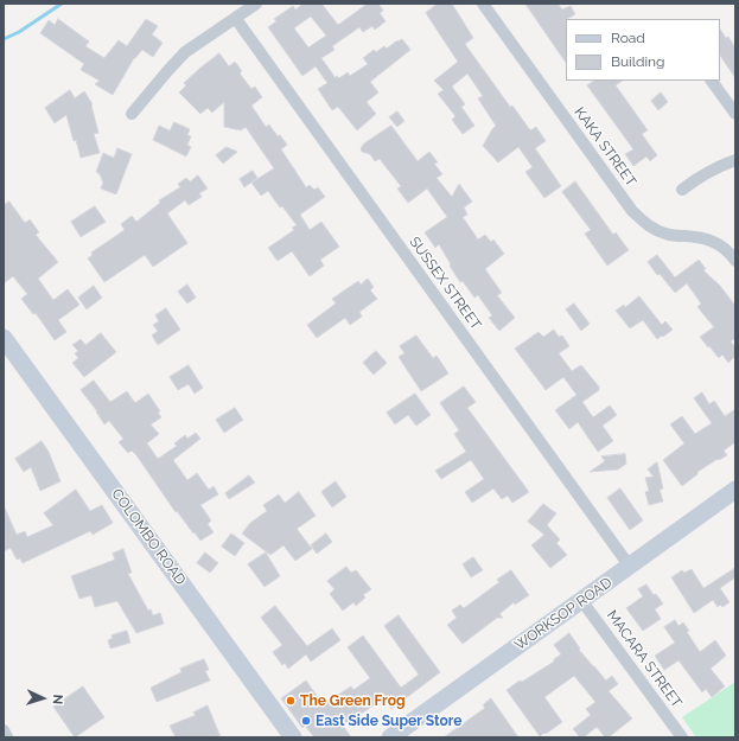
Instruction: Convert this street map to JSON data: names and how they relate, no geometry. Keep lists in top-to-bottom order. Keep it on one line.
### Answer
{"streets":{"street":["KAKA STREET","SUSSEX STREET","COLOMBO ROAD","WORKSOP ROAD","MACARA STREET"]},"crossings":[["SUSSEX STREET","WORKSOP ROAD"],["WORKSOP ROAD","MACARA STREET"]],"places":["The Green Frog","East Side Super Store"],"legend":["Road","Building"],"north":"right"}
